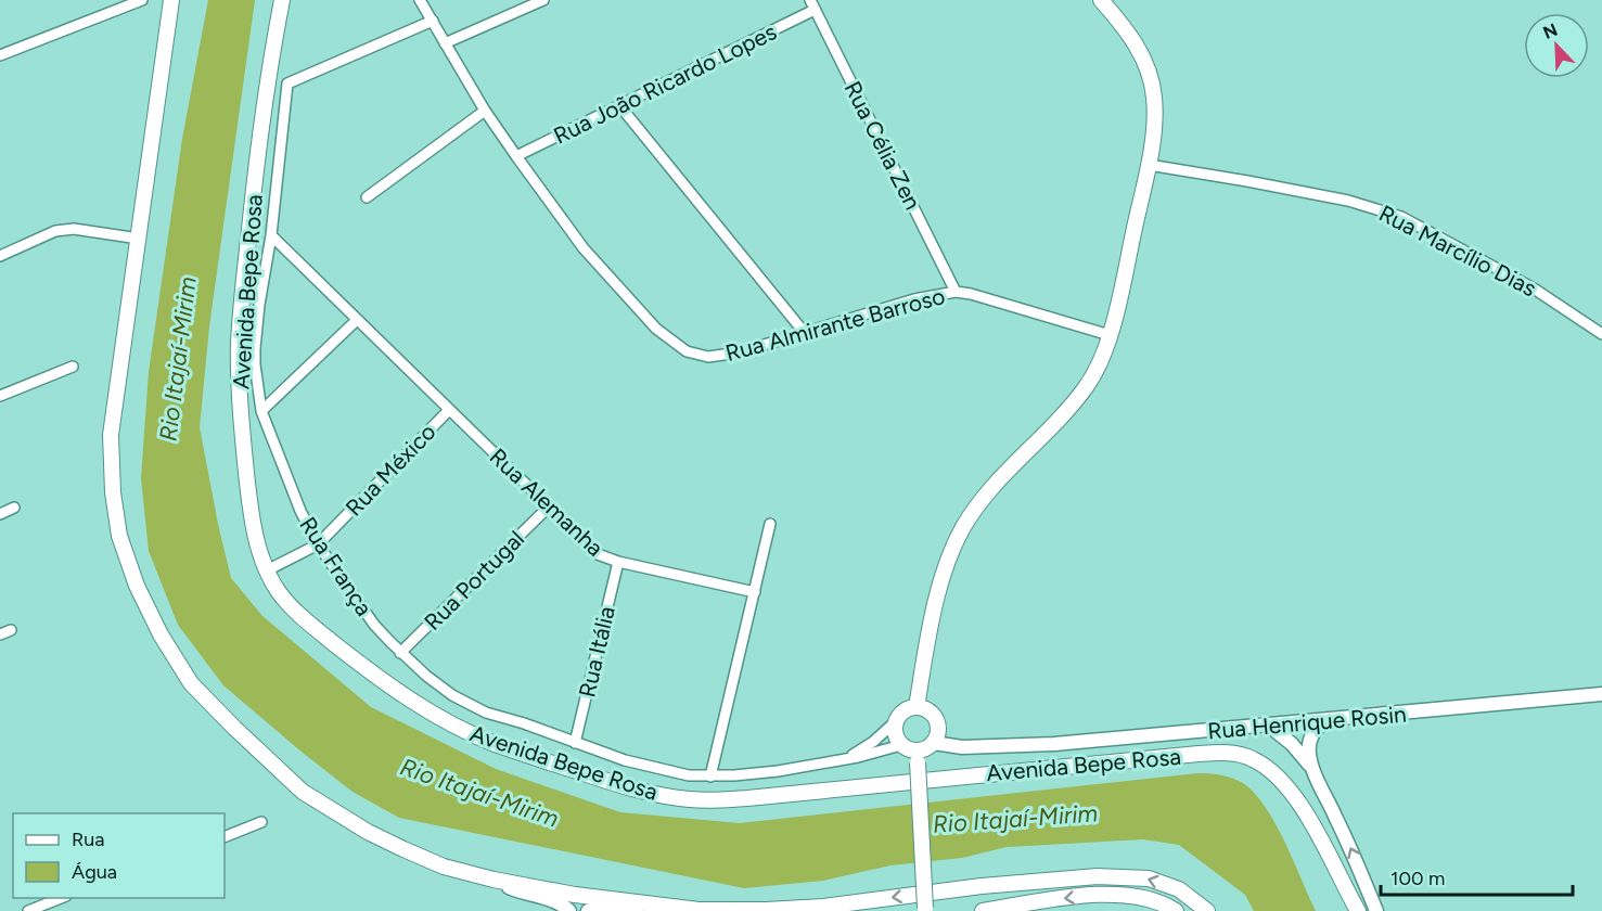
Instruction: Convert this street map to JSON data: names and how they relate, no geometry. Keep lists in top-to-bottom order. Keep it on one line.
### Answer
{"streets":{"main road":["Avenida Bepe Rosa"],"street":["Rua João Ricardo Lopes","Rua Célia Zen","Rua Marcílio Dias","Rua Almirante Barroso","Rua México","Rua Alemanha","Rua França","Rua Portugal","Rua Itália","Rua Henrique Rosin"]},"crossings":[["Rua João Ricardo Lopes","Rua Célia Zen"],["Rua João Ricardo Lopes","Rua Almirante Barroso"],["Rua Célia Zen","Rua Almirante Barroso"],["Avenida Bepe Rosa","Rua México"],["Rua Almirante Barroso","Rua França"],["Rua México","Rua Alemanha"],["Rua México","Rua França"],["Rua Alemanha","Rua França"],["Rua Alemanha","Rua Portugal"],["Rua Alemanha","Rua Itália"],["Rua França","Rua Portugal"],["Rua França","Rua Itália"],["Rua França","Rua Henrique Rosin"]],"water":["Rio Itajaí-Mirim"],"legend":["Rua","Água"],"scale_bar":"100 m","north":"top left"}
